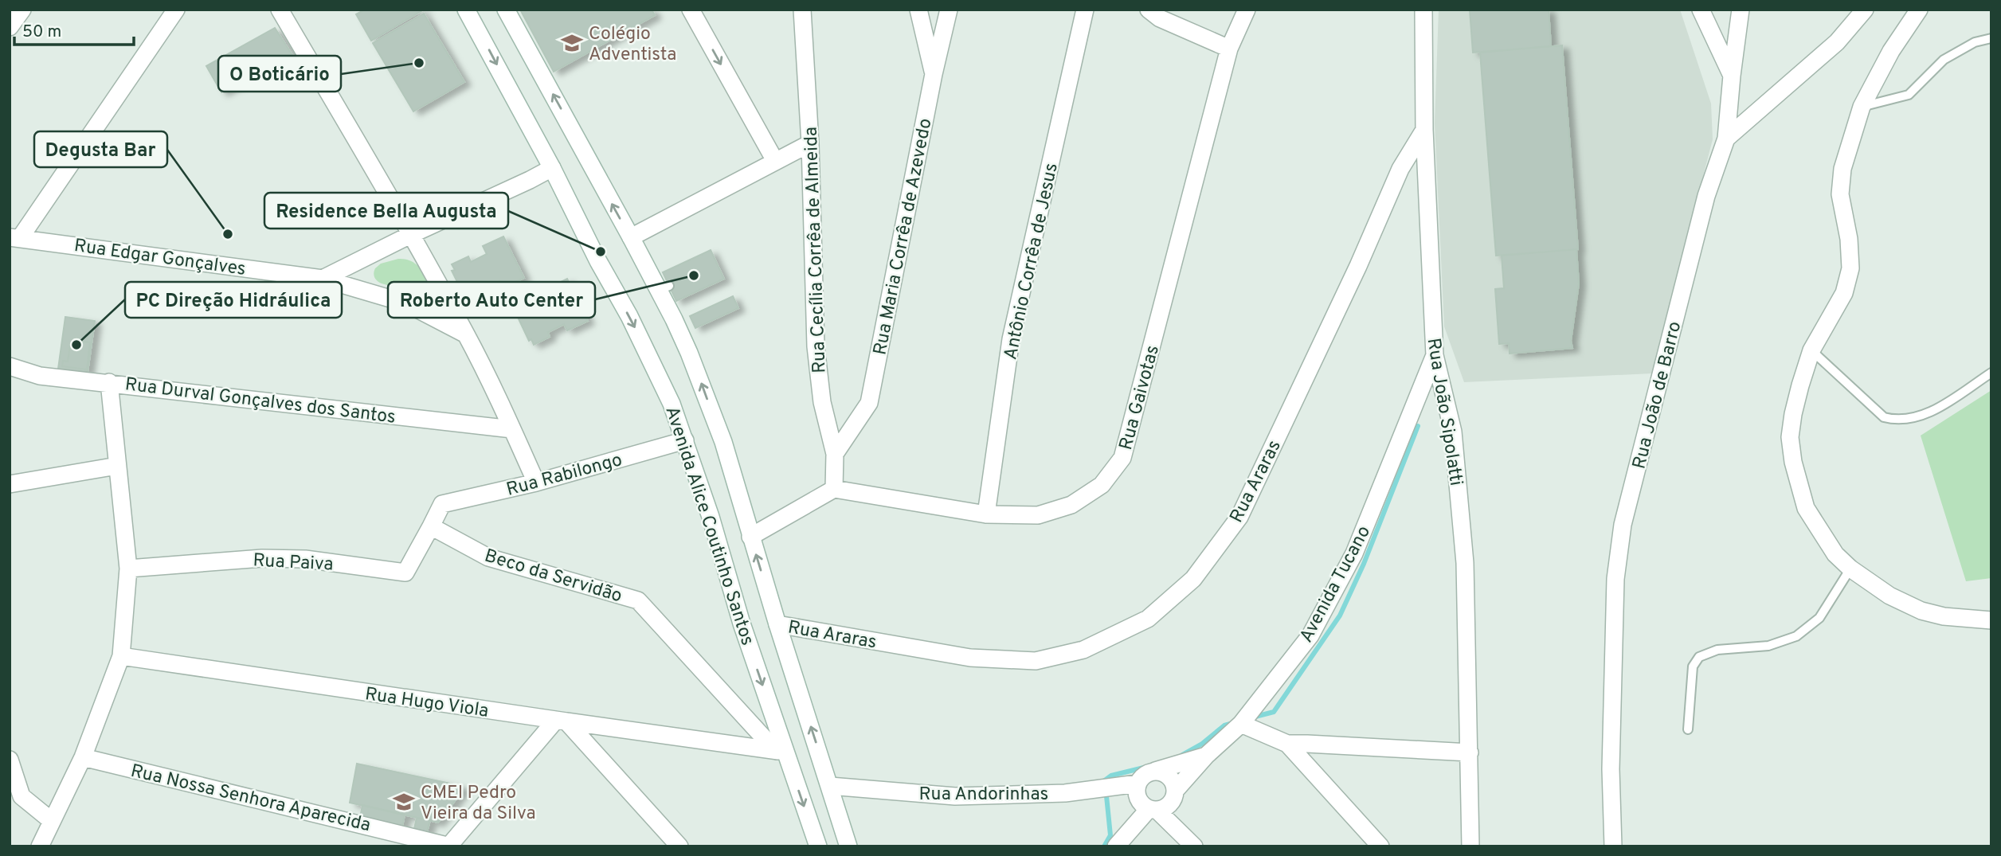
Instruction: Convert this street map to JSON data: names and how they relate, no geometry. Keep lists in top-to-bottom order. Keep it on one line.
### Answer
{"streets":{"street":["Rua Maria Corrêa de Azevedo","Rua Cecília Corrêa de Almeida","Rua Edgar Gonçalves","Antônio Corrêa de Jesus","Rua João de Barro","Rua Gaivotas","Rua Durval Gonçalves dos Santos","Rua João Sipolatti","Rua Rabilongo","Rua Araras","Avenida Alice Coutinho Santos","Rua Paiva","Beco da Servidão","Avenida Tucano","Rua Hugo Viola","Rua Andorinhas","Rua Nossa Senhora Aparecida"]},"crossings":[["Rua Maria Corrêa de Azevedo","Rua Cecília Corrêa de Almeida"],["Rua Cecília Corrêa de Almeida","Rua Gaivotas"],["Antônio Corrêa de Jesus","Rua Gaivotas"],["Rua João Sipolatti","Rua Araras"],["Rua João Sipolatti","Avenida Tucano"],["Rua Rabilongo","Avenida Alice Coutinho Santos"],["Rua Rabilongo","Rua Paiva"],["Rua Rabilongo","Beco da Servidão"],["Rua Araras","Avenida Alice Coutinho Santos"],["Avenida Alice Coutinho Santos","Beco da Servidão"],["Avenida Alice Coutinho Santos","Rua Andorinhas"],["Rua Paiva","Beco da Servidão"],["Avenida Tucano","Rua Andorinhas"]],"places":{"school or university":["Colégio Adventista","CMEI Pedro Vieira da Silva"],"other":["O Boticário","Degusta Bar","Residence Bella Augusta","Roberto Auto Center","PC Direção Hidráulica"]},"scale_bar":"50 m"}
